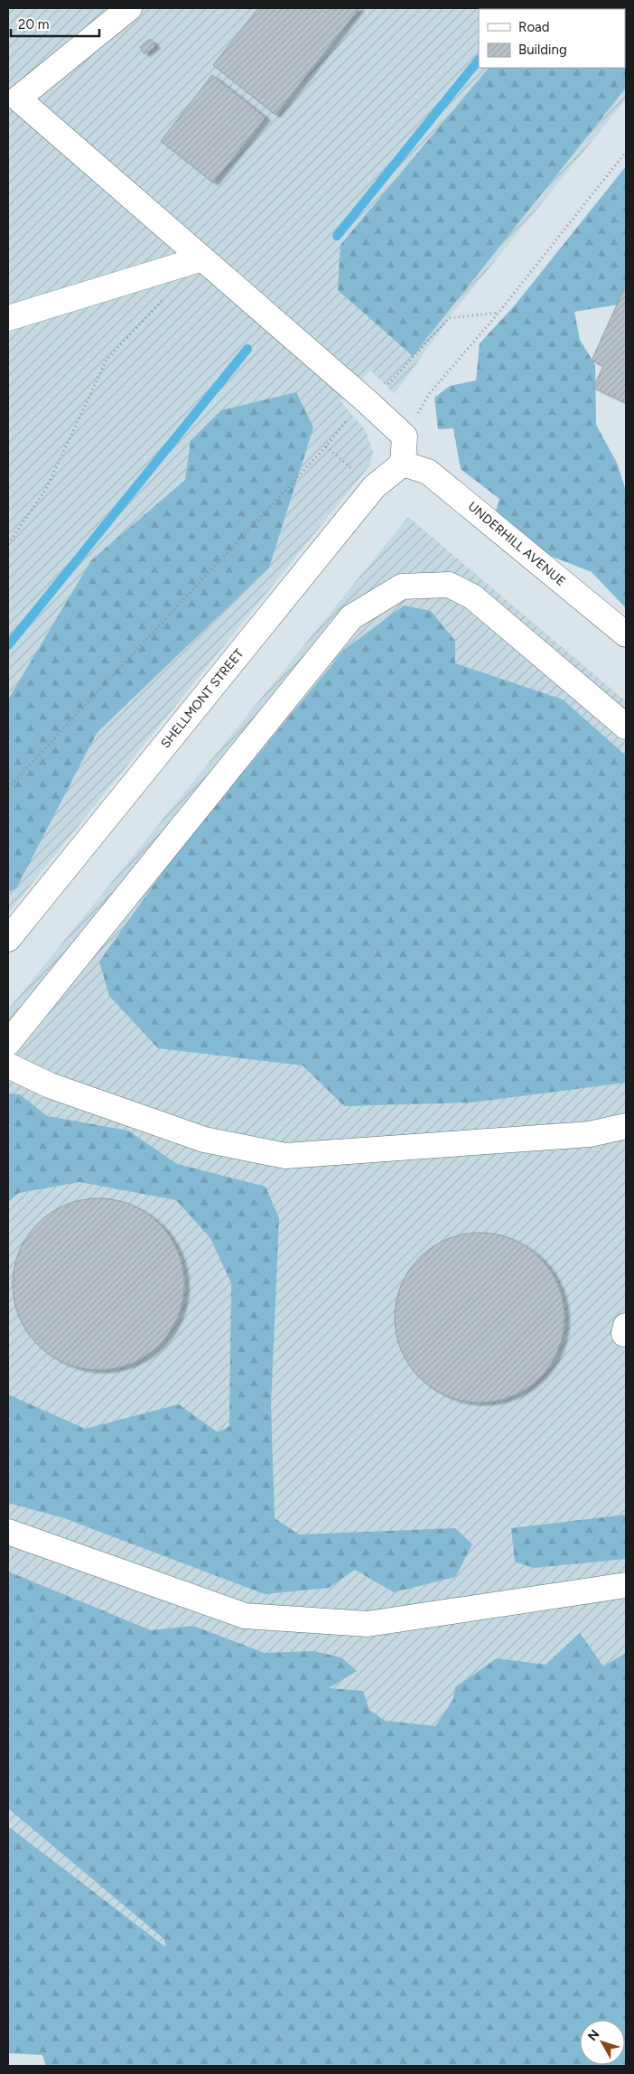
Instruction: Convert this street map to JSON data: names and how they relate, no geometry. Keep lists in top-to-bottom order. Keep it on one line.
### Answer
{"streets":{"street":["UNDERHILL AVENUE","SHELLMONT STREET"]},"crossings":[["UNDERHILL AVENUE","SHELLMONT STREET"]],"legend":["Road","Building"],"scale_bar":"20 m","north":"top left"}
